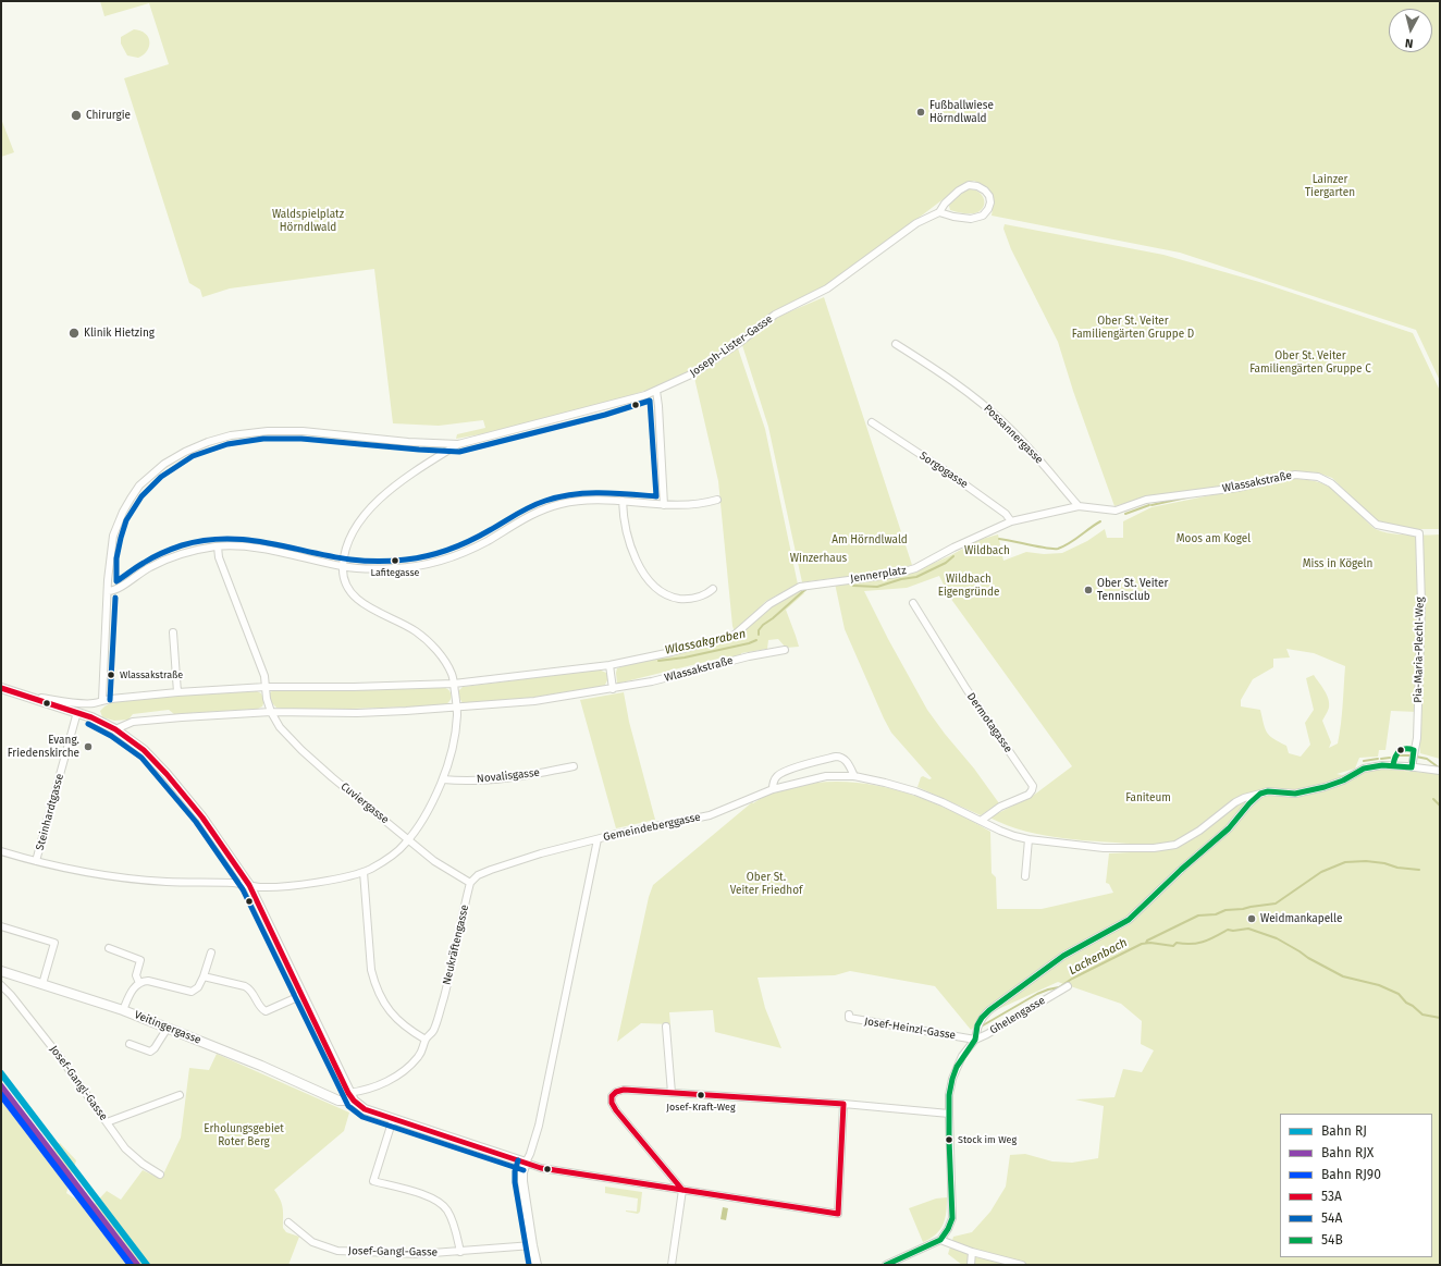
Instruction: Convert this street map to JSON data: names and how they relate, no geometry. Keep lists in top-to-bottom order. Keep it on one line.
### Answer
{"streets":{"street":["Joseph-Lister-Gasse","Possannergasse","Sorgogasse","Wlassakstraße","Jennerplatz","Pia-Maria-Plechl-Weg","Dermotagasse","Novalisgasse","Cuviergasse","Steinhardtgasse","Gemeindeberggasse","Neukräftengasse","Ghelengasse","Veitingergasse","Josef-Heinzl-Gasse","Josef-Gangl-Gasse"]},"crossings":[["Possannergasse","Wlassakstraße"],["Possannergasse","Jennerplatz"],["Sorgogasse","Jennerplatz"],["Wlassakstraße","Jennerplatz"],["Wlassakstraße","Pia-Maria-Plechl-Weg"],["Wlassakstraße","Cuviergasse"],["Pia-Maria-Plechl-Weg","Gemeindeberggasse"],["Dermotagasse","Gemeindeberggasse"],["Cuviergasse","Neukräftengasse"],["Gemeindeberggasse","Veitingergasse"],["Neukräftengasse","Veitingergasse"],["Ghelengasse","Josef-Heinzl-Gasse"]],"water":["Wlassakgraben","Lackenbach"],"parks":["Lainzer Tiergarten","Waldspielplatz Hörndlwald","Ober St. Veiter Familiengärten Gruppe D","Ober St. Veiter Familiengärten Gruppe C","Moos am Kogel","Am Hörndlwald","Wildbach","Winzerhaus","Miss in Kögeln","Wildbach Eigengründe","Faniteum","Ober St. Veiter Friedhof","Erholungsgebiet Roter Berg"],"places":["Fußballwiese Hörndlwald","Chirurgie","Klinik Hietzing","Lafitegasse","Ober St. Veiter Tennisclub","Wlassakstraße","Evang. Friedenskirche","Weidmankapelle","Josef-Kraft-Weg","Stock im Weg"],"lines":["transit line 54A","transit line 53A","transit line 54B","rail line RJ","rail line RJX","rail line RJ90"],"legend":["Bahn RJ","Bahn RJX","Bahn RJ90","53A","54A","54B"],"north":"bottom"}
